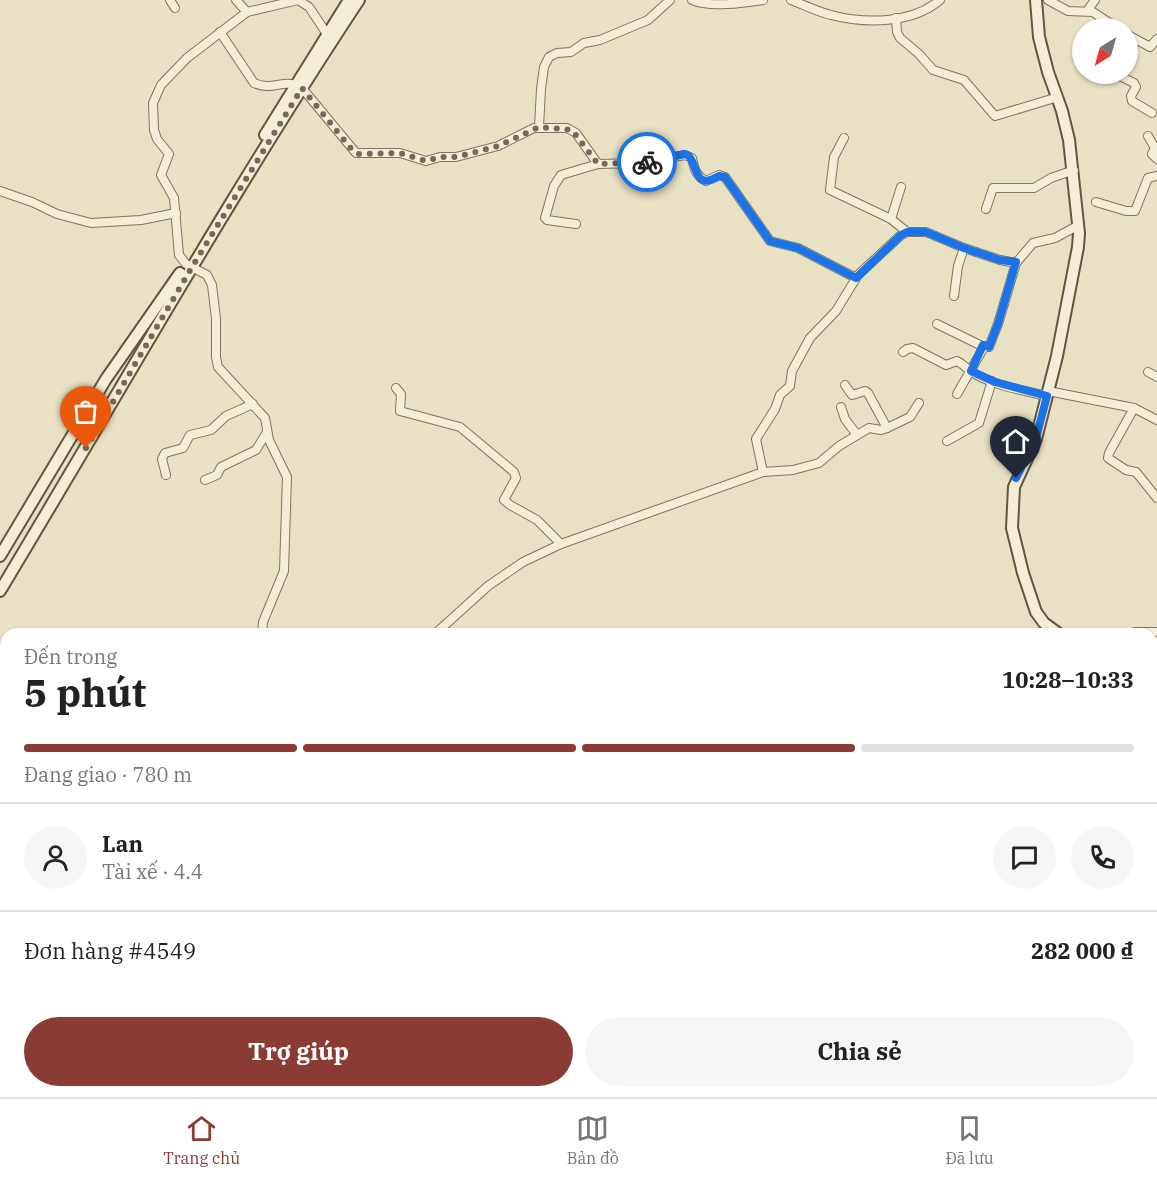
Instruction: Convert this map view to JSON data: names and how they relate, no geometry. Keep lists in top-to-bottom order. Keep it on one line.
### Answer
{"north":"bottom left","page":{"heading":["5 phút","Đến trong","10:28–10:33"],"panel":["Lan","Tài xế · 4.4","Đơn hàng #4549","282 000 ₫"],"bar":"Đang giao · 780 m","buttons":["Trợ giúp","Chia sẻ"],"tabs":["Trang chủ","Bản đồ","Đã lưu"]}}
